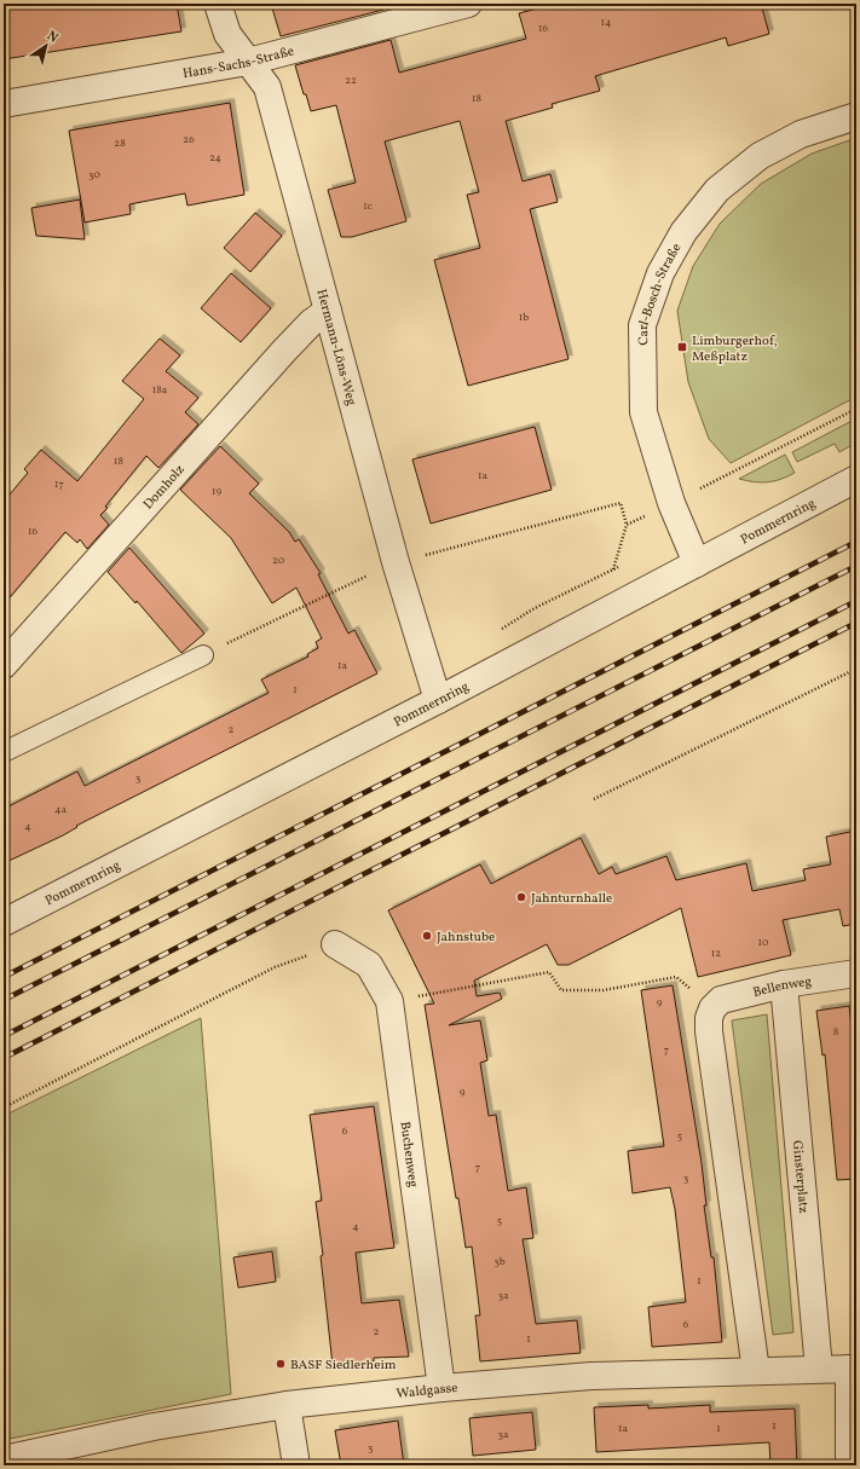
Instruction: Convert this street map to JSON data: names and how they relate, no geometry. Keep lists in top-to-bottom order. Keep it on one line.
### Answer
{"streets":{"street":["Hans-Sachs-Straße","Carl-Bosch-Straße","Hermann-Löns-Weg","Domholz","Pommernring","Bellenweg","Buchenweg","Ginsterplatz","Waldgasse"]},"crossings":[["Hans-Sachs-Straße","Hermann-Löns-Weg"],["Carl-Bosch-Straße","Pommernring"],["Hermann-Löns-Weg","Domholz"],["Hermann-Löns-Weg","Pommernring"],["Bellenweg","Ginsterplatz"],["Buchenweg","Waldgasse"],["Ginsterplatz","Waldgasse"]],"places":{"transit":["Limburgerhof, Meßplatz"],"other":["Jahnturnhalle","Jahnstube","BASF Siedlerheim"]},"house_numbers":["14","16","22","18","26","28","24","30","1c","1b","18a","18","1a","17","19","16","20","1a","1","2","3","4a","4","10","12","9","8","7","9","6","5","7","3","5","4","3b","1","3a","6","2","1","1","1a","1","3a","3"],"north":"top right"}
